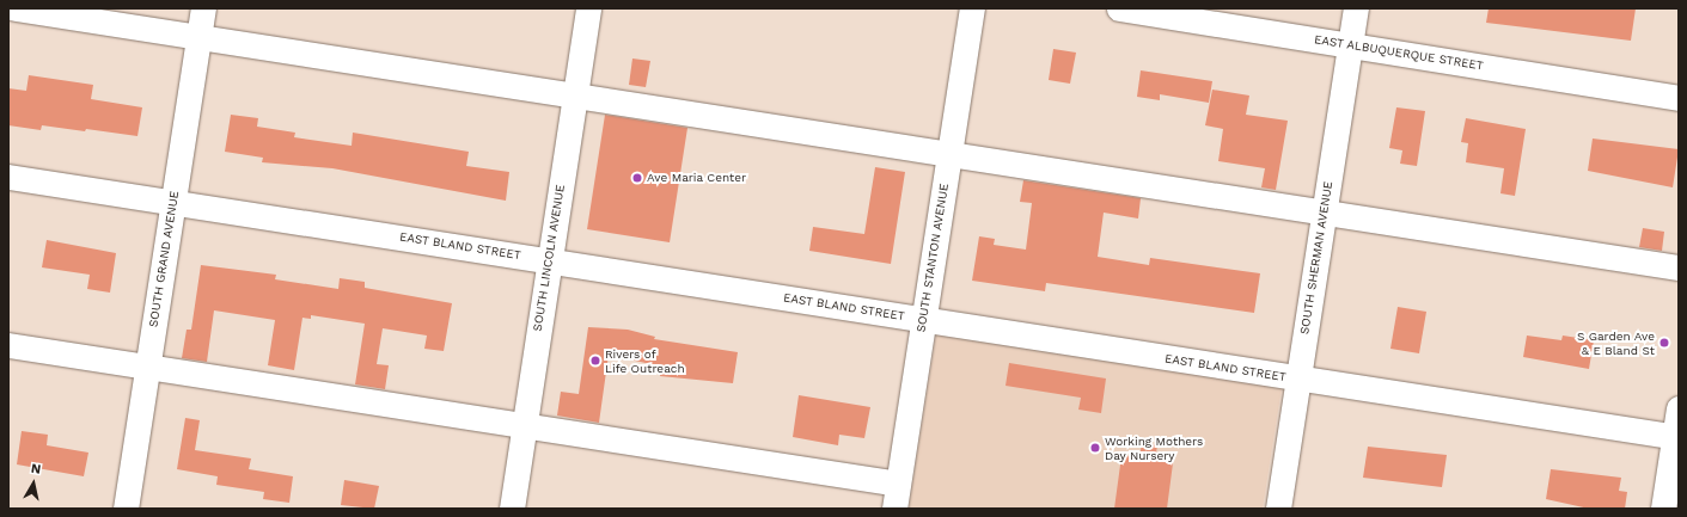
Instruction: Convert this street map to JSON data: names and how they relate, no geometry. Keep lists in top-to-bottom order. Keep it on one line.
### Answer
{"streets":{"street":["EAST ALBUQUERQUE STREET","EAST BLAND STREET","SOUTH LINCOLN AVENUE","SOUTH STANTON AVENUE","SOUTH SHERMAN AVENUE","SOUTH GRAND AVENUE"]},"crossings":[["EAST ALBUQUERQUE STREET","SOUTH SHERMAN AVENUE"],["EAST BLAND STREET","SOUTH LINCOLN AVENUE"],["EAST BLAND STREET","SOUTH STANTON AVENUE"],["EAST BLAND STREET","SOUTH SHERMAN AVENUE"],["EAST BLAND STREET","SOUTH GRAND AVENUE"]],"places":["Ave Maria Center","S Garden Ave & E Bland St","Rivers of Life Outreach","Working Mothers Day Nursery"],"north":"top"}
